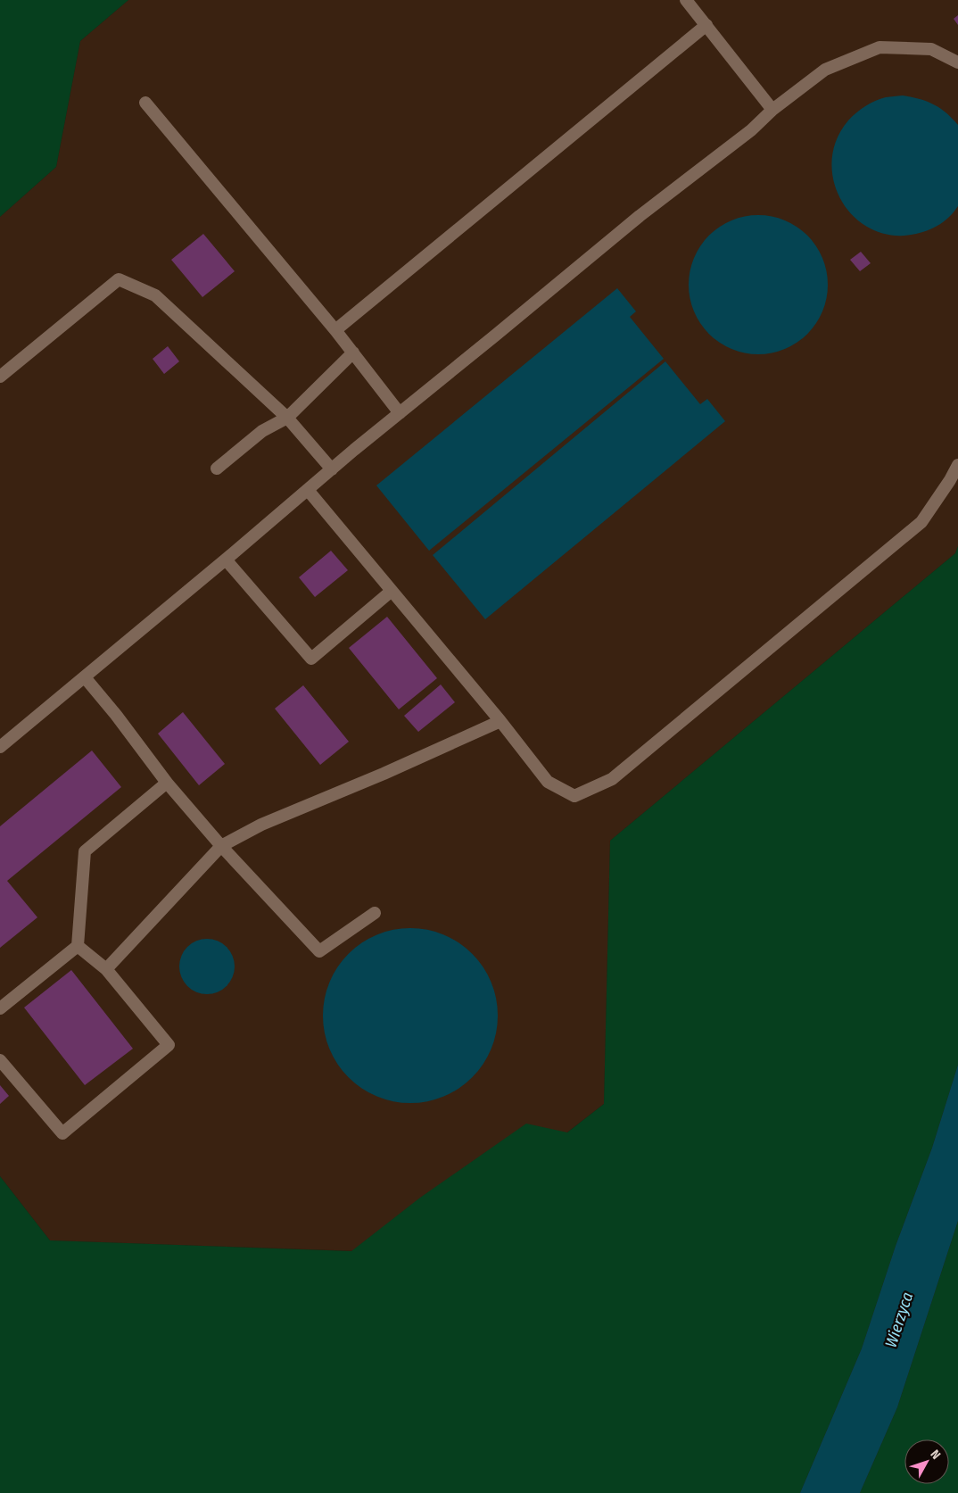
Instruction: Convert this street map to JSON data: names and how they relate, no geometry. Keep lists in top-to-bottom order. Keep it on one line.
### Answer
{"water":["Wierzyca"],"north":"top right"}
